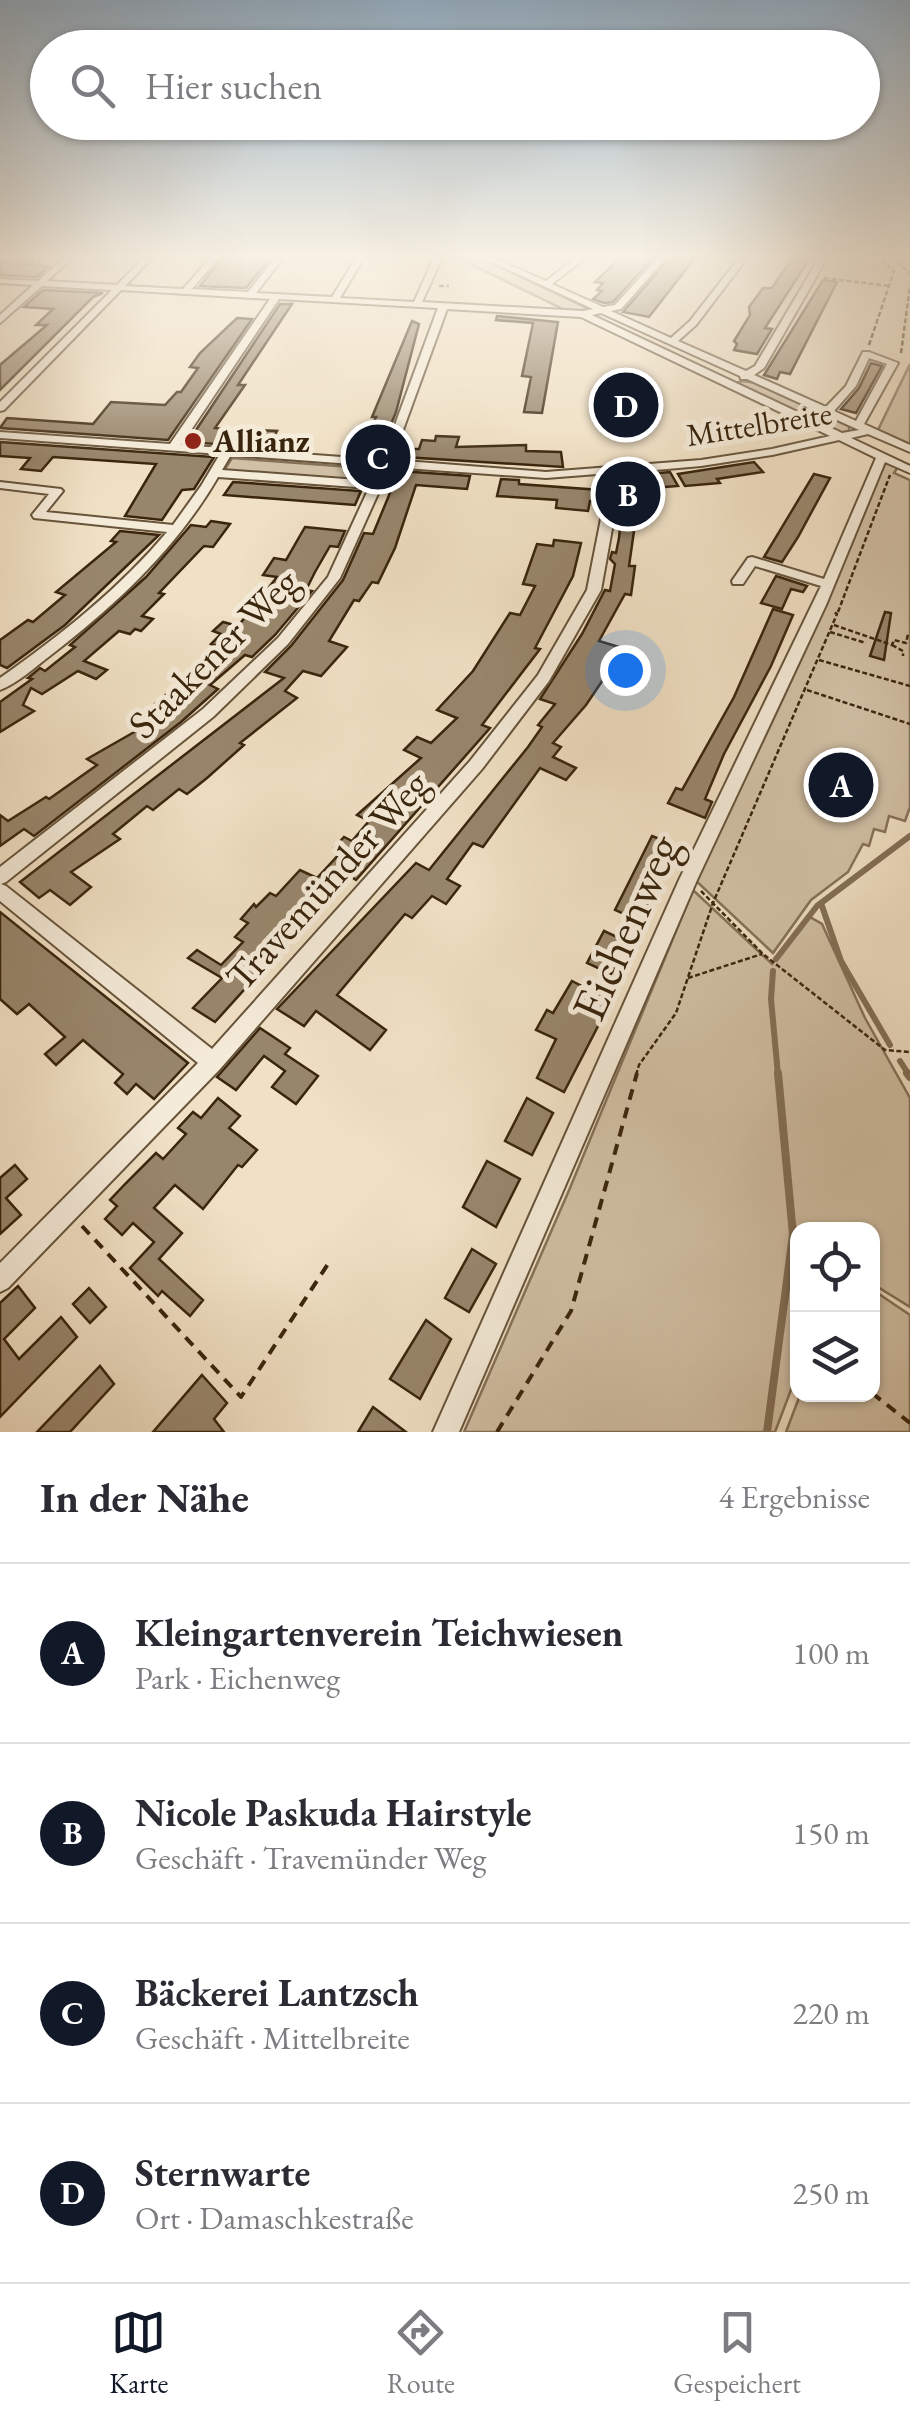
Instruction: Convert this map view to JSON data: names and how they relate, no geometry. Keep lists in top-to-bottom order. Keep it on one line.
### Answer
{"streets":{"street":["Mittelbreite","Staakener Weg","Travemünder Weg","Eichenweg"]},"crossings":[["Mittelbreite","Staakener Weg"],["Mittelbreite","Travemünder Weg"]],"places":["Allianz"],"page":{"search":"Hier suchen","pins":["D","C","B","A"],"heading":["In der Nähe","4 Ergebnisse"],"list":[{"mark":"A","name":"Kleingartenverein Teichwiesen","note":"Park · Eichenweg","value":"100 m"},{"mark":"B","name":"Nicole Paskuda Hairstyle","note":"Geschäft · Travemünder Weg","value":"150 m"},{"mark":"C","name":"Bäckerei Lantzsch","note":"Geschäft · Mittelbreite","value":"220 m"},{"mark":"D","name":"Sternwarte","note":"Ort · Damaschkestraße","value":"250 m"}],"nav":["Karte","Route","Gespeichert"]}}
